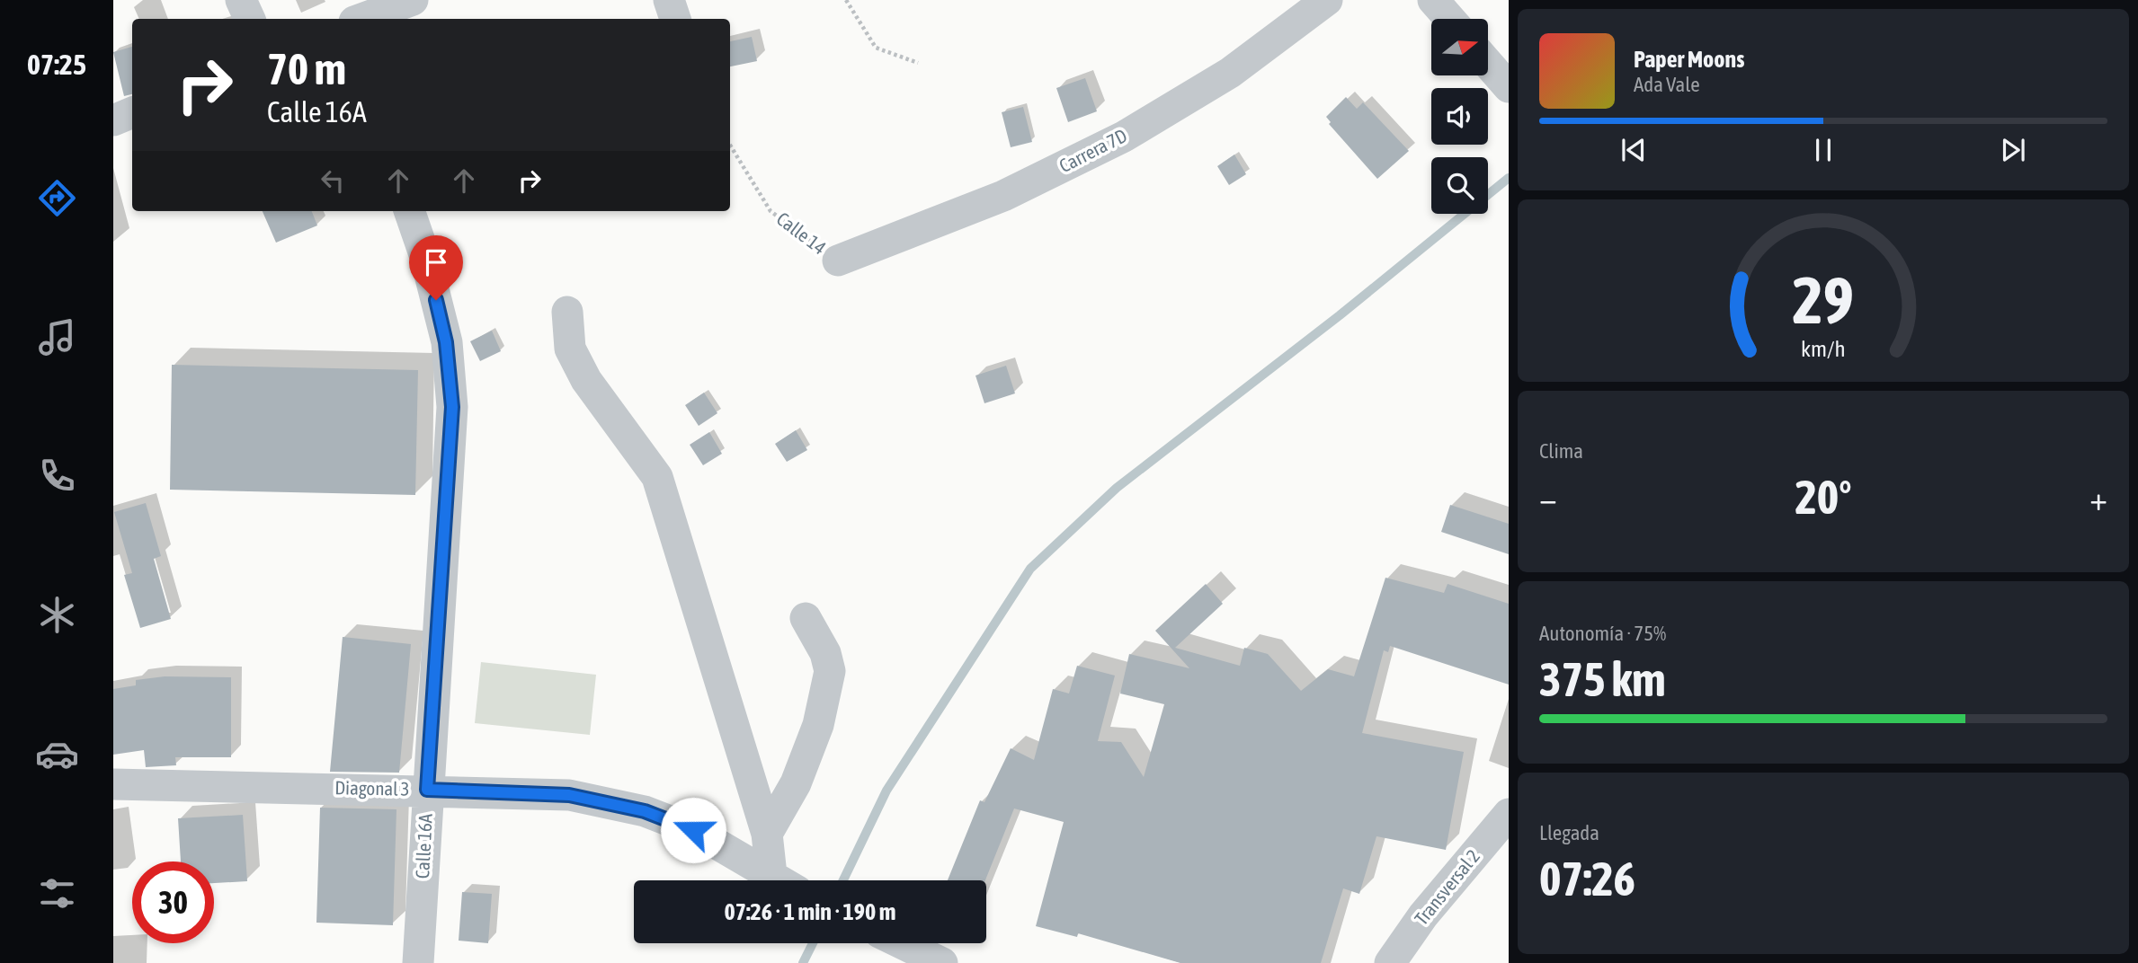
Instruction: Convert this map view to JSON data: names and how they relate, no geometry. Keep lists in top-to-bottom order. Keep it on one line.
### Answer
{"streets":{"street":["Carrera 7D","Diagonal 3","Calle 16A","Transversal 2"],"path":["Calle 14"]},"crossings":[["Carrera 7D","Calle 14"],["Diagonal 3","Calle 16A"]],"north":"right","page":{"tabs":"07:25","turn":["70 m","Calle 16A"],"song":["Paper Moons","Ada Vale"],"tile":["Clima",["Autonomía · 75%","375 km"],["Llegada","07:26"]],"heat":["−","20°","+"],"limit":"30","trip":"07:26 · 1 min · 190 m","gauge":["29","km/h"]}}
